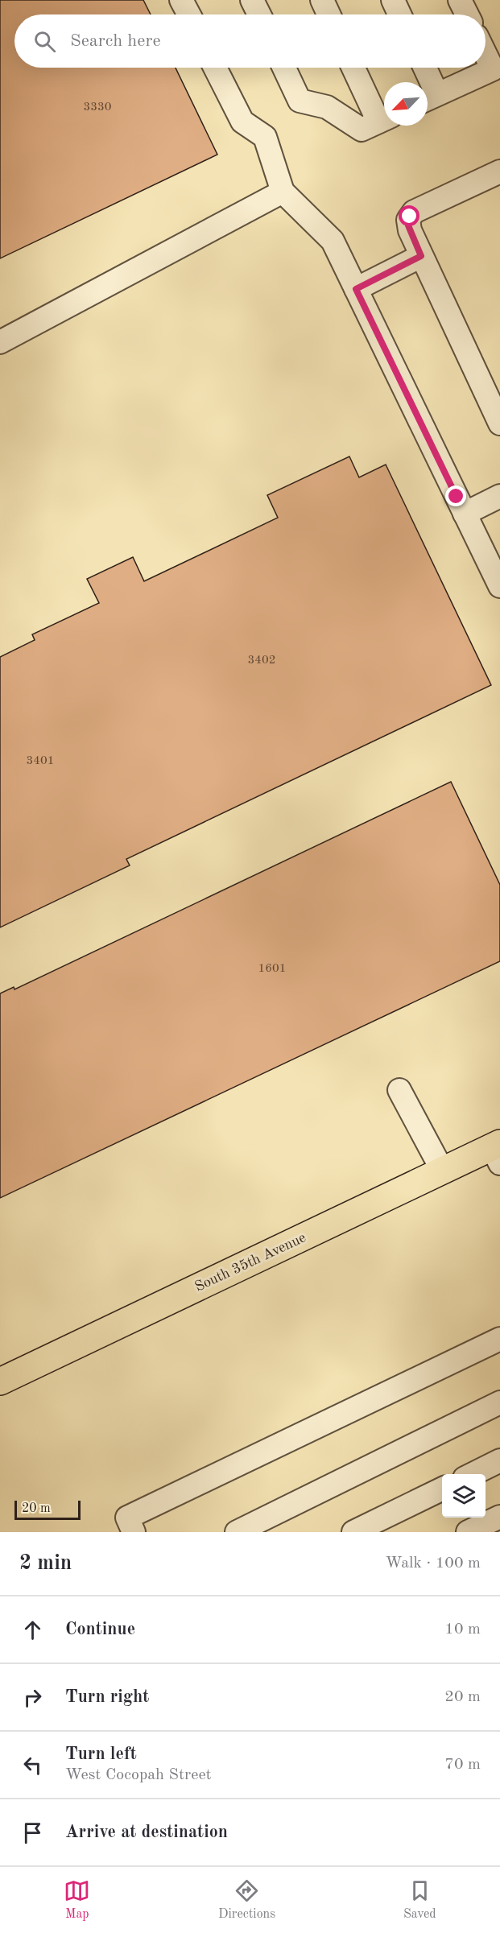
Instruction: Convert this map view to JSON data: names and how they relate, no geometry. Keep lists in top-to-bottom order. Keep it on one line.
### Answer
{"streets":{"main road":["South 35th Avenue"]},"house_numbers":["3330","3402","3401","1601"],"scale_bar":"20 m","north":"bottom left","page":{"search":"Search here","scale":"20 m","heading":["2 min","Walk · 100 m"],"list":[["Continue","10 m"],["Turn right","20 m"],["Turn left","West Cocopah Street","70 m"],"Arrive at destination"],"nav":["Map","Directions","Saved"]}}
